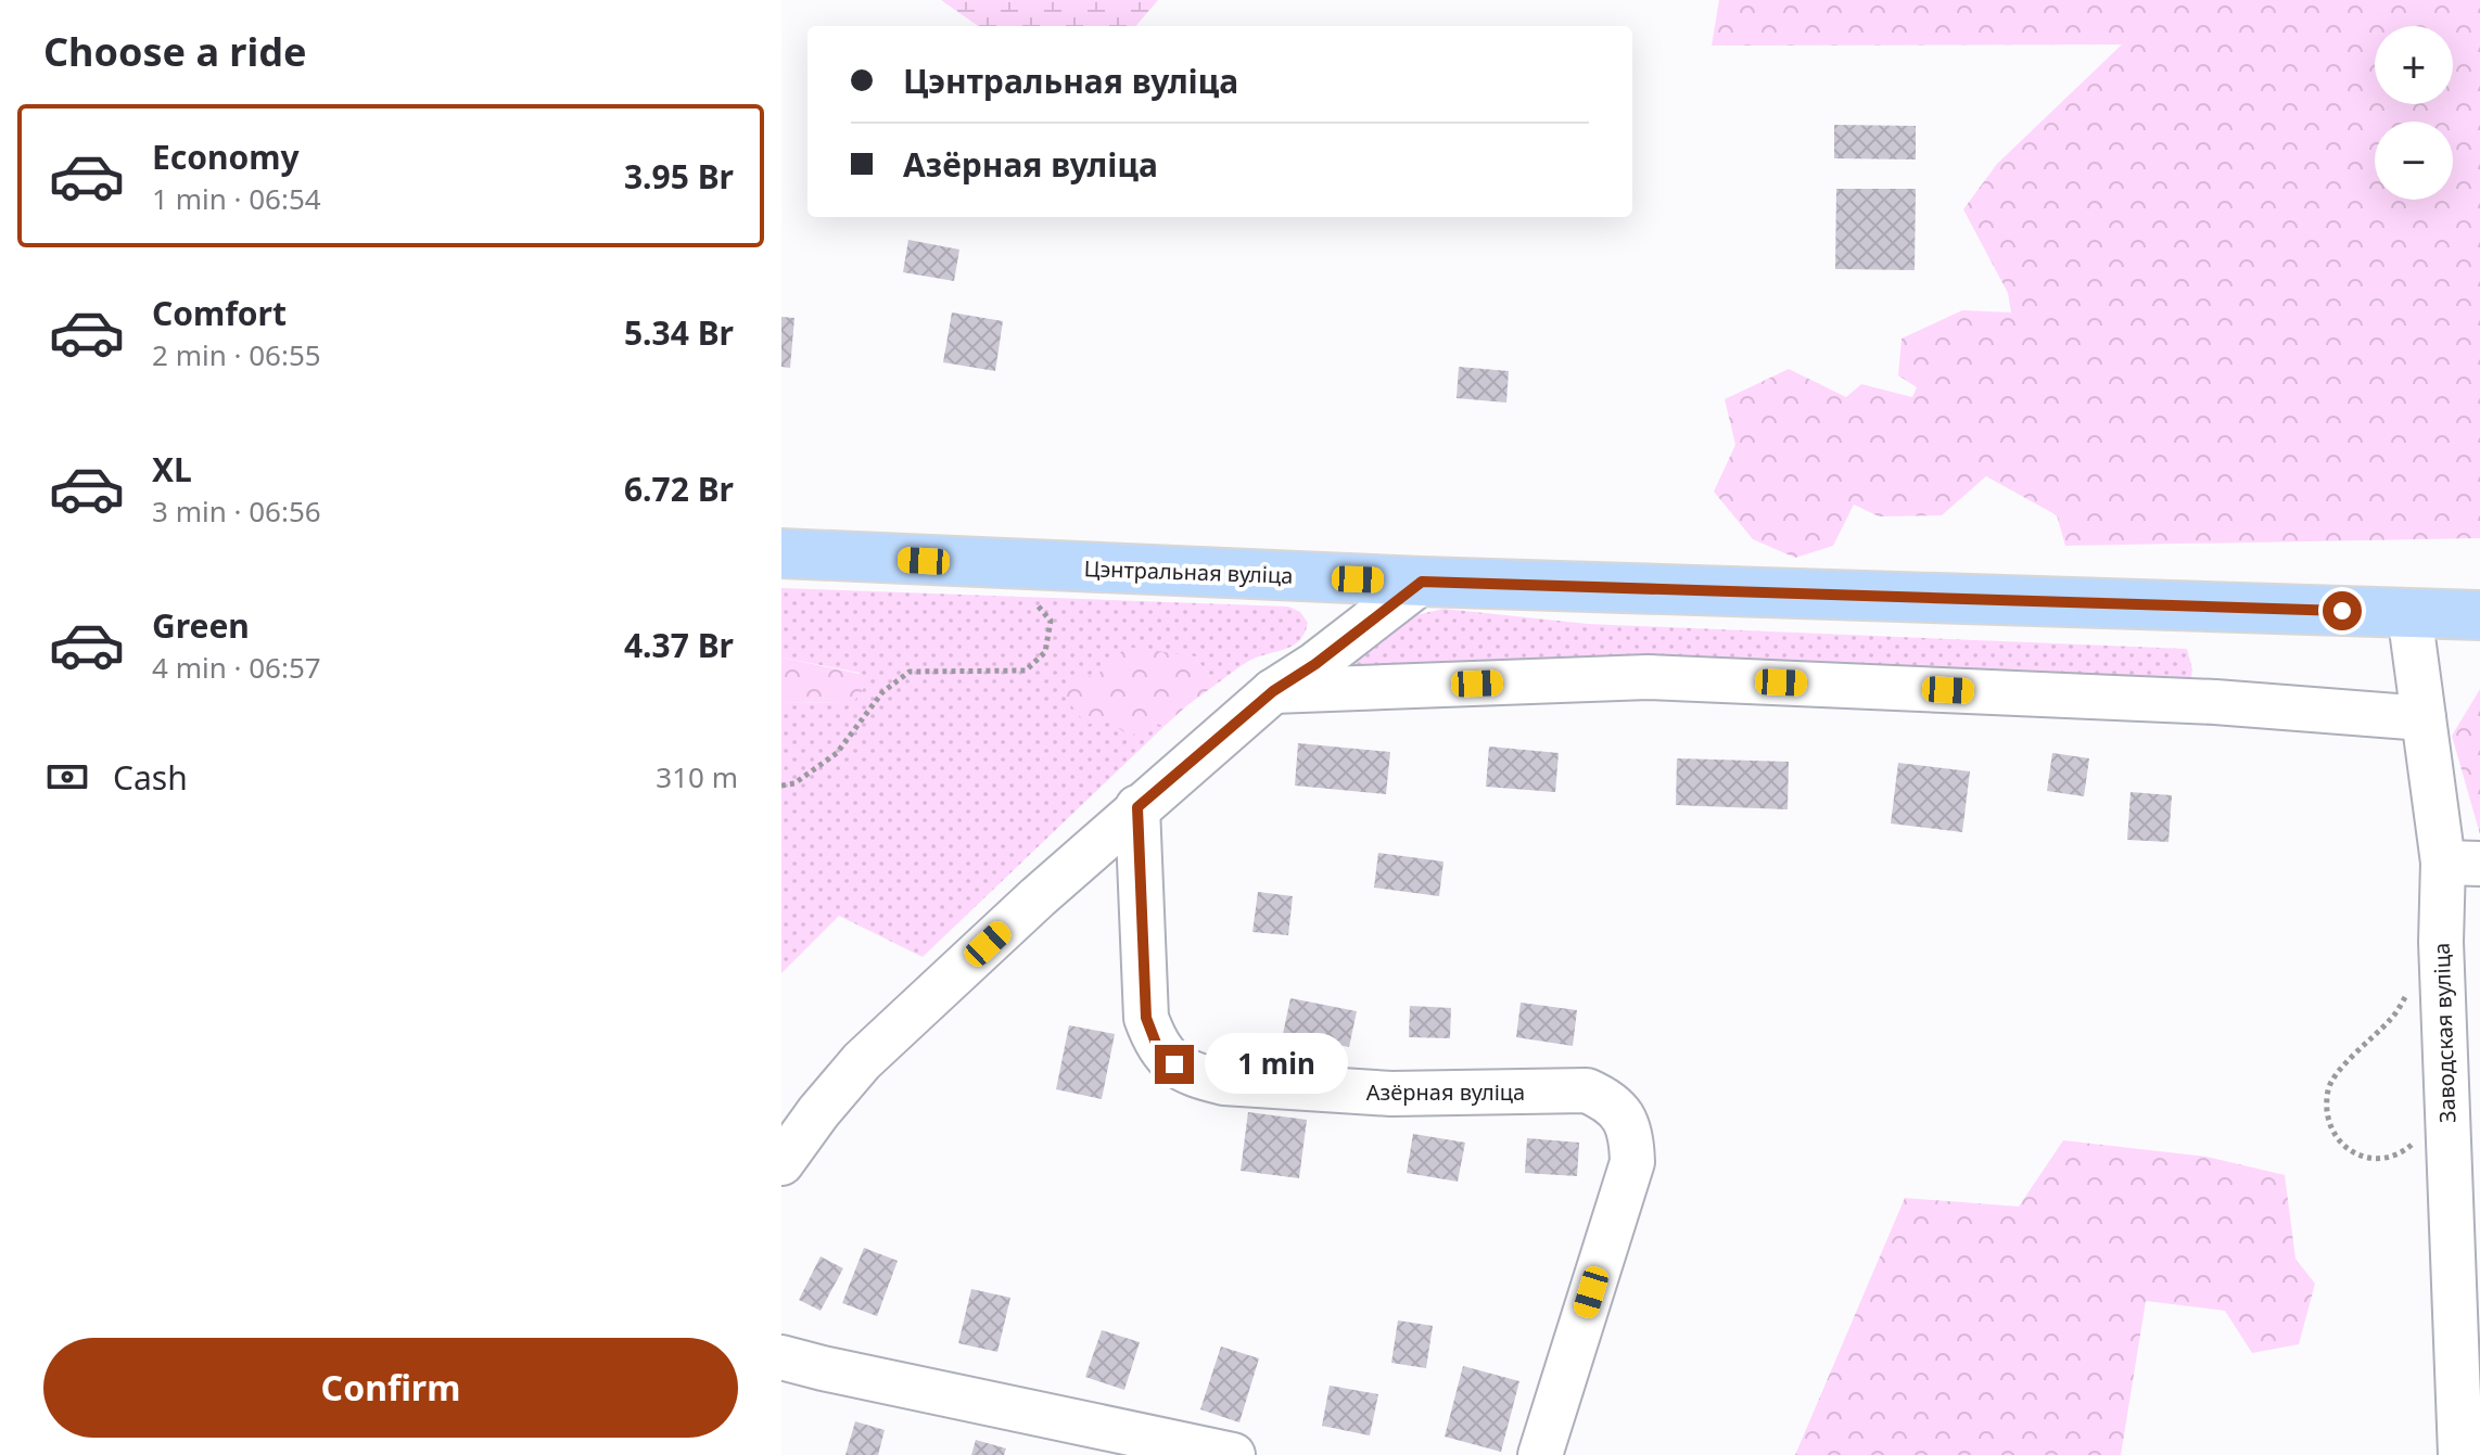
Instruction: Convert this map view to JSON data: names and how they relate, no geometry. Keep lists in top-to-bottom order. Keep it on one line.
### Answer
{"streets":{"main road":["Цэнтральная вуліца"],"street":["Заводская вуліца","Азёрная вуліца"]},"crossings":[["Цэнтральная вуліца","Заводская вуліца"]],"page":{"heading":"Choose a ride","map_buttons":["+","−"],"banner":["Цэнтральная вуліца","Азёрная вуліца"],"list":[{"name":"Economy","note":"1 min · 06:54","value":"3.95 Br"},{"name":"Comfort","note":"2 min · 06:55","value":"5.34 Br"},{"name":"XL","note":"3 min · 06:56","value":"6.72 Br"},{"name":"Green","note":"4 min · 06:57","value":"4.37 Br"}],"pay":["Cash","310 m"],"bubble":"1 min","buttons":"Confirm"}}
